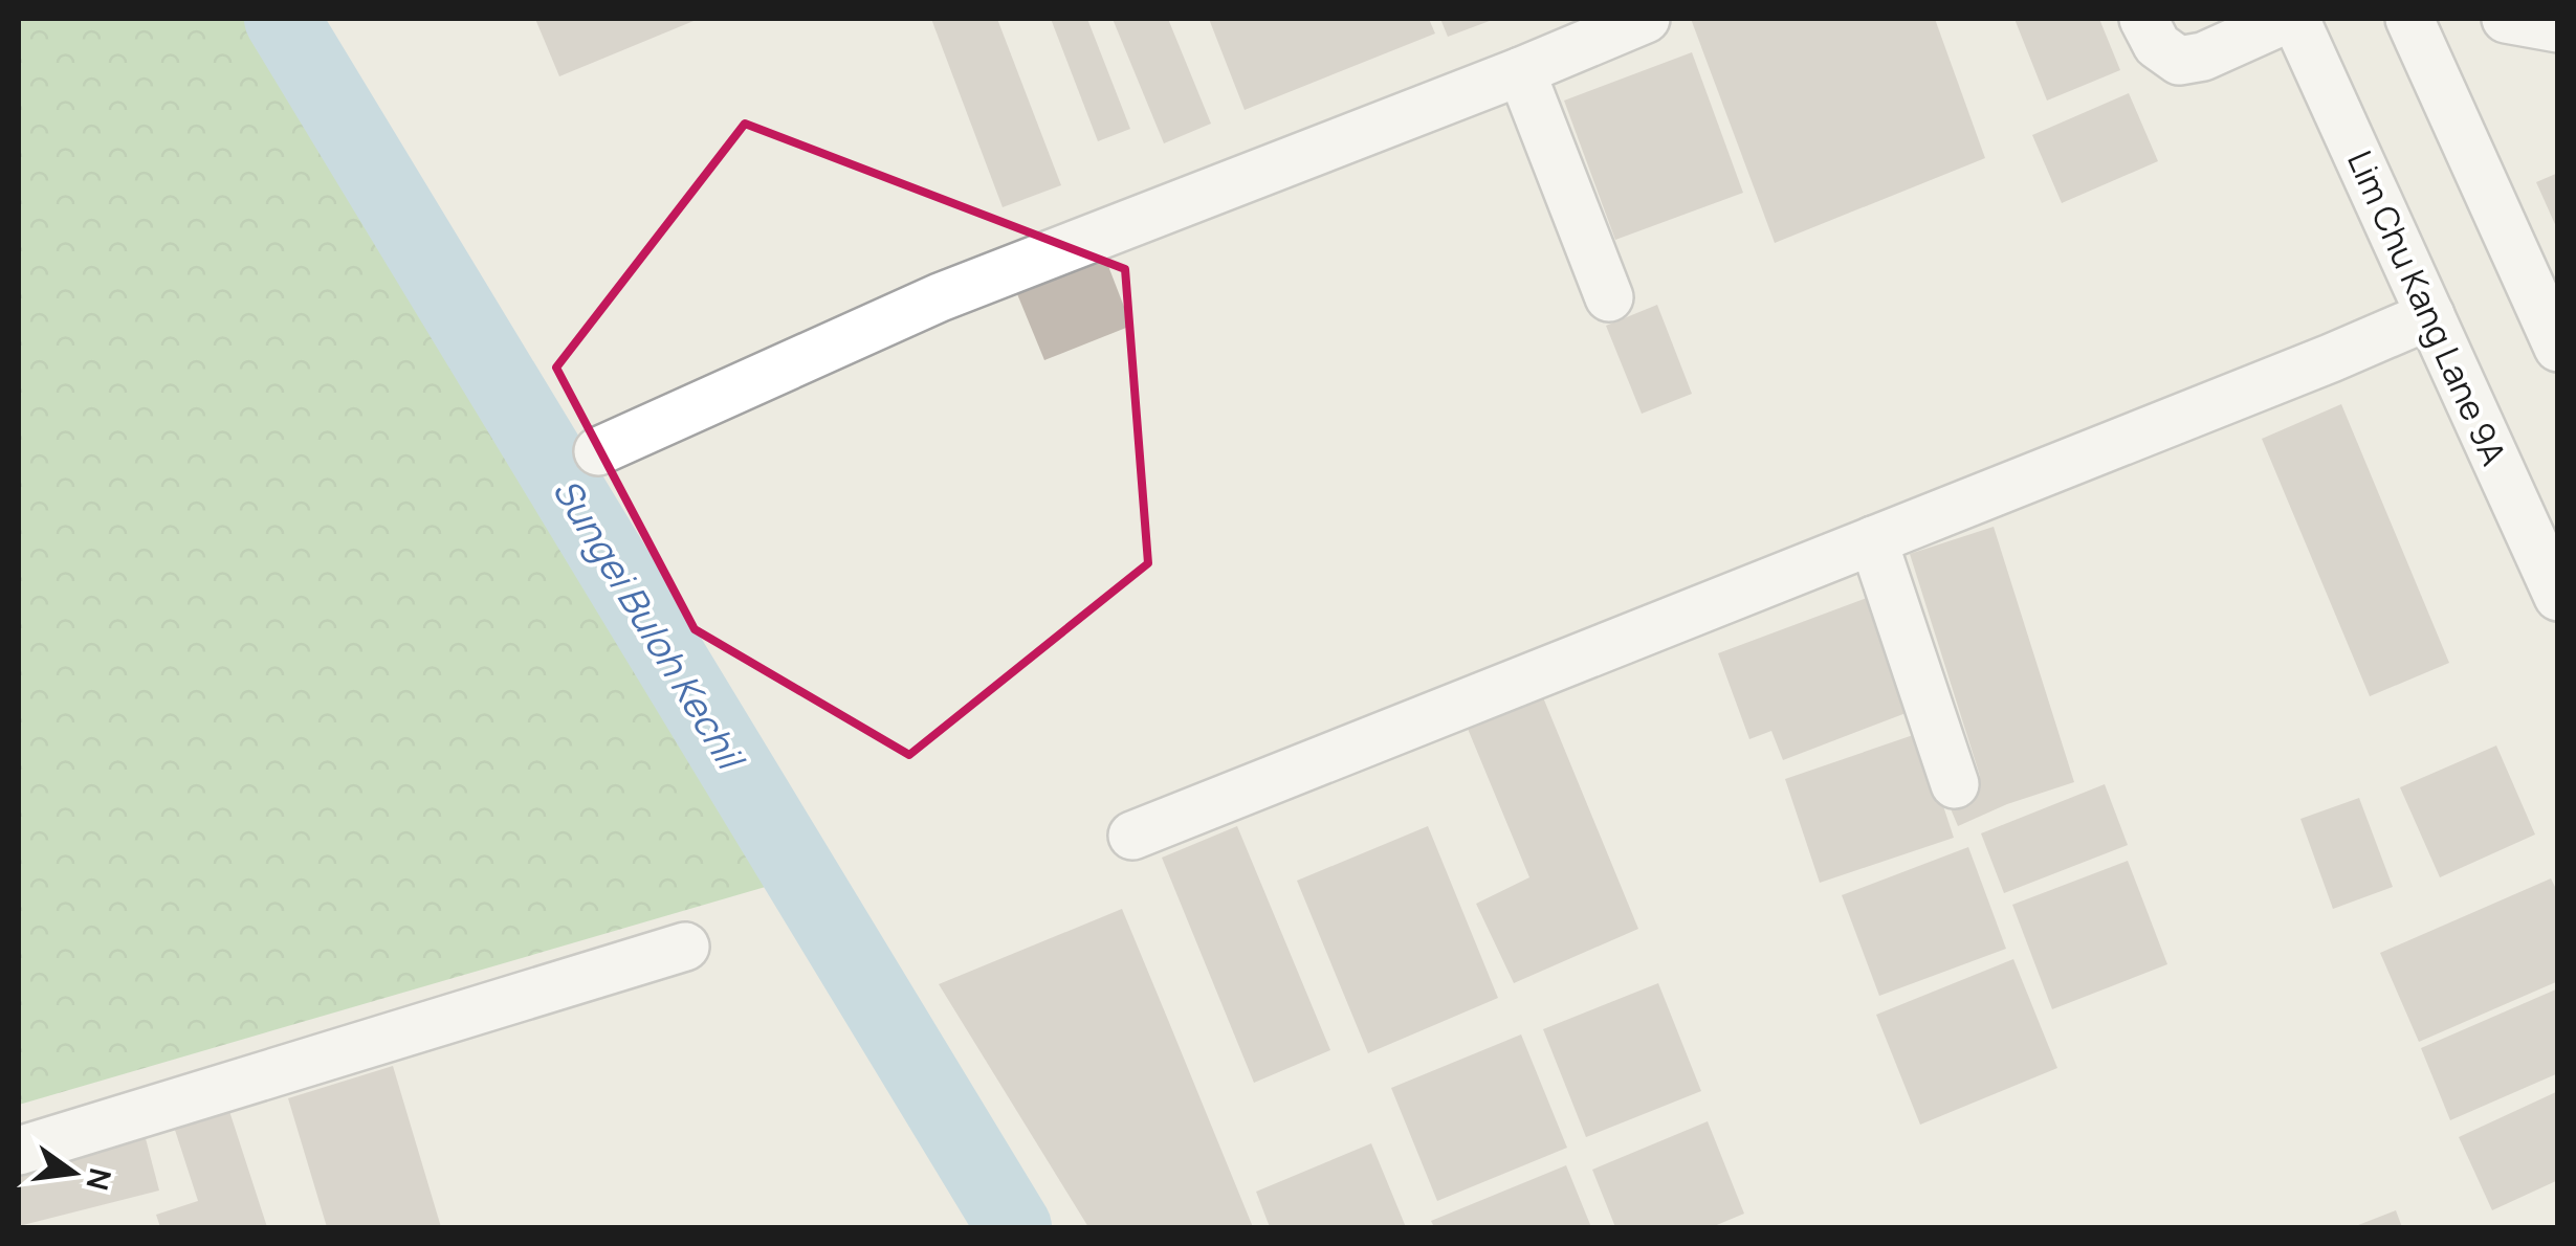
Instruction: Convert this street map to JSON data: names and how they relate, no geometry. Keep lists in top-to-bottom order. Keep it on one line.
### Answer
{"streets":{"street":["Lim Chu Kang Lane 9A"]},"water":["Sungei Buloh Kechil"],"north":"right"}
